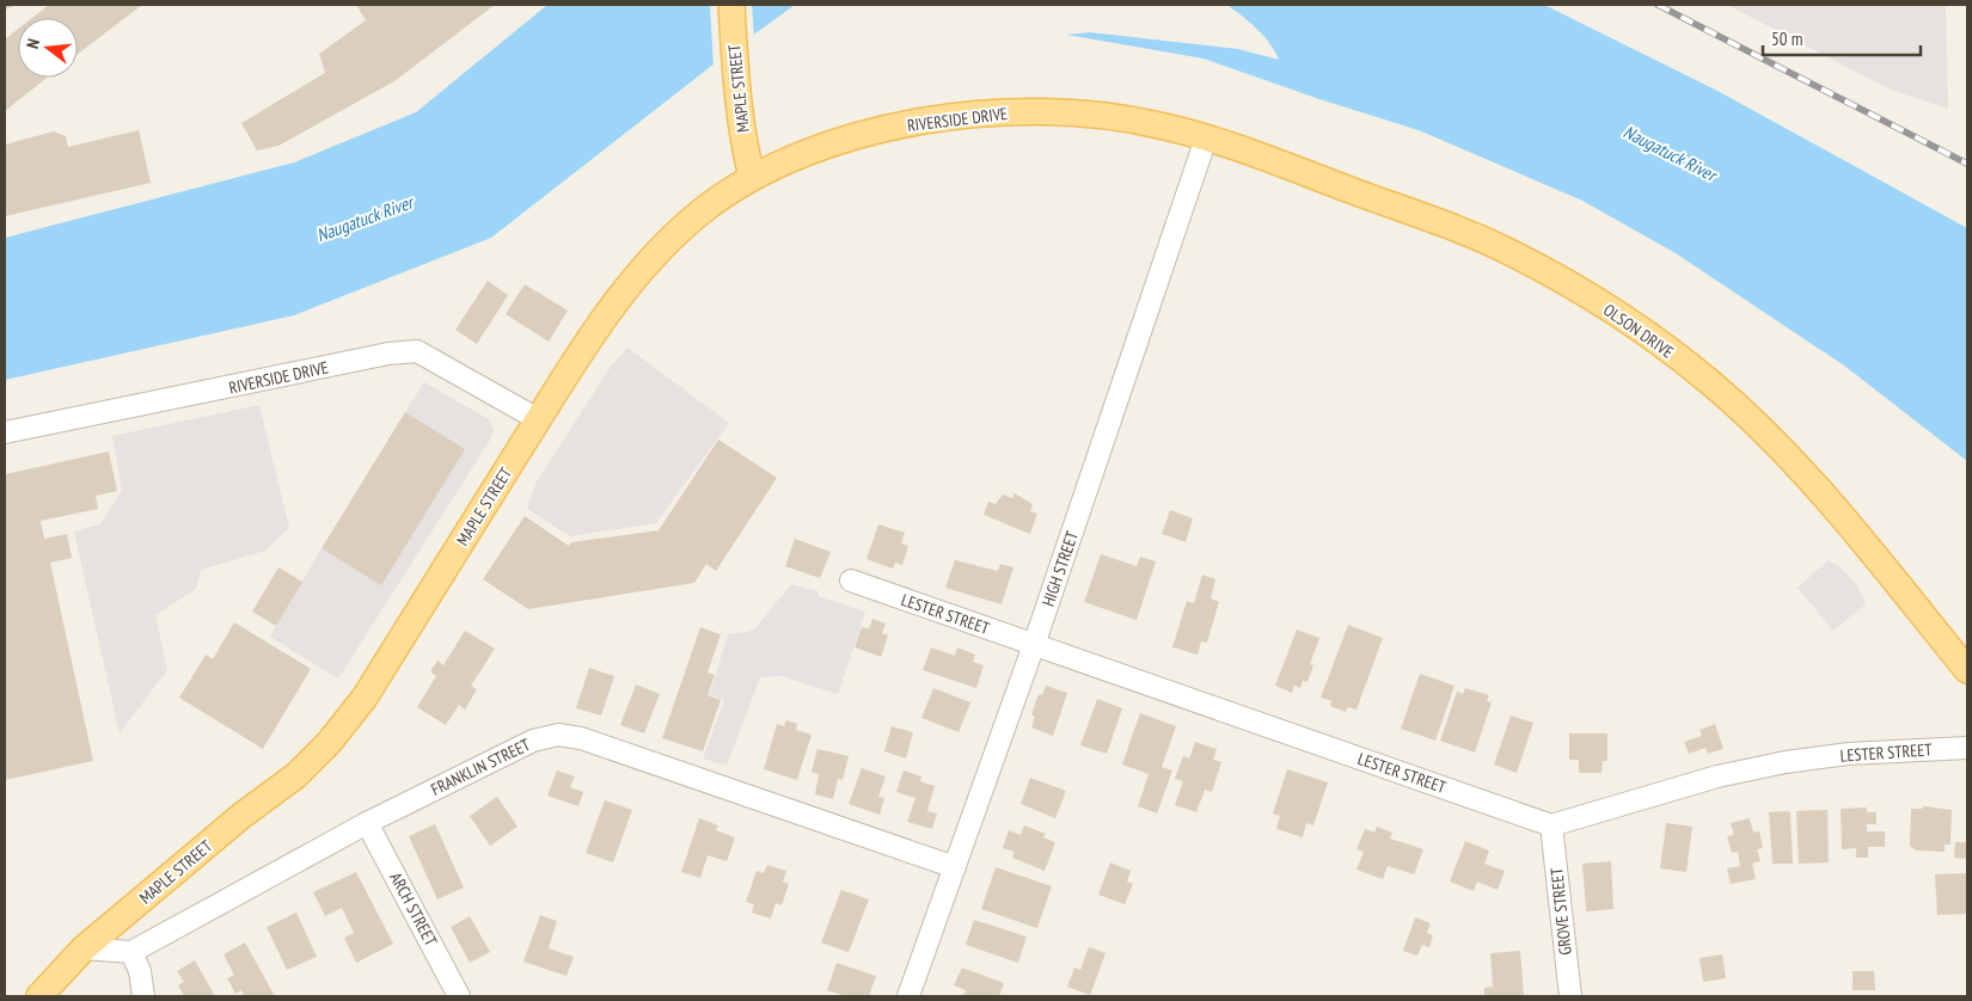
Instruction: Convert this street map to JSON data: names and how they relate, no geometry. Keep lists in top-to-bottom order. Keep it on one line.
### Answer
{"streets":{"main road":["MAPLE STREET","RIVERSIDE DRIVE","OLSON DRIVE"],"street":["HIGH STREET","LESTER STREET","FRANKLIN STREET","ARCH STREET","GROVE STREET"]},"crossings":[["MAPLE STREET","RIVERSIDE DRIVE"],["RIVERSIDE DRIVE","OLSON DRIVE"],["RIVERSIDE DRIVE","HIGH STREET"],["OLSON DRIVE","HIGH STREET"],["HIGH STREET","LESTER STREET"],["HIGH STREET","FRANKLIN STREET"],["LESTER STREET","GROVE STREET"],["FRANKLIN STREET","ARCH STREET"]],"water":["Naugatuck River"],"scale_bar":"50 m","north":"left"}
